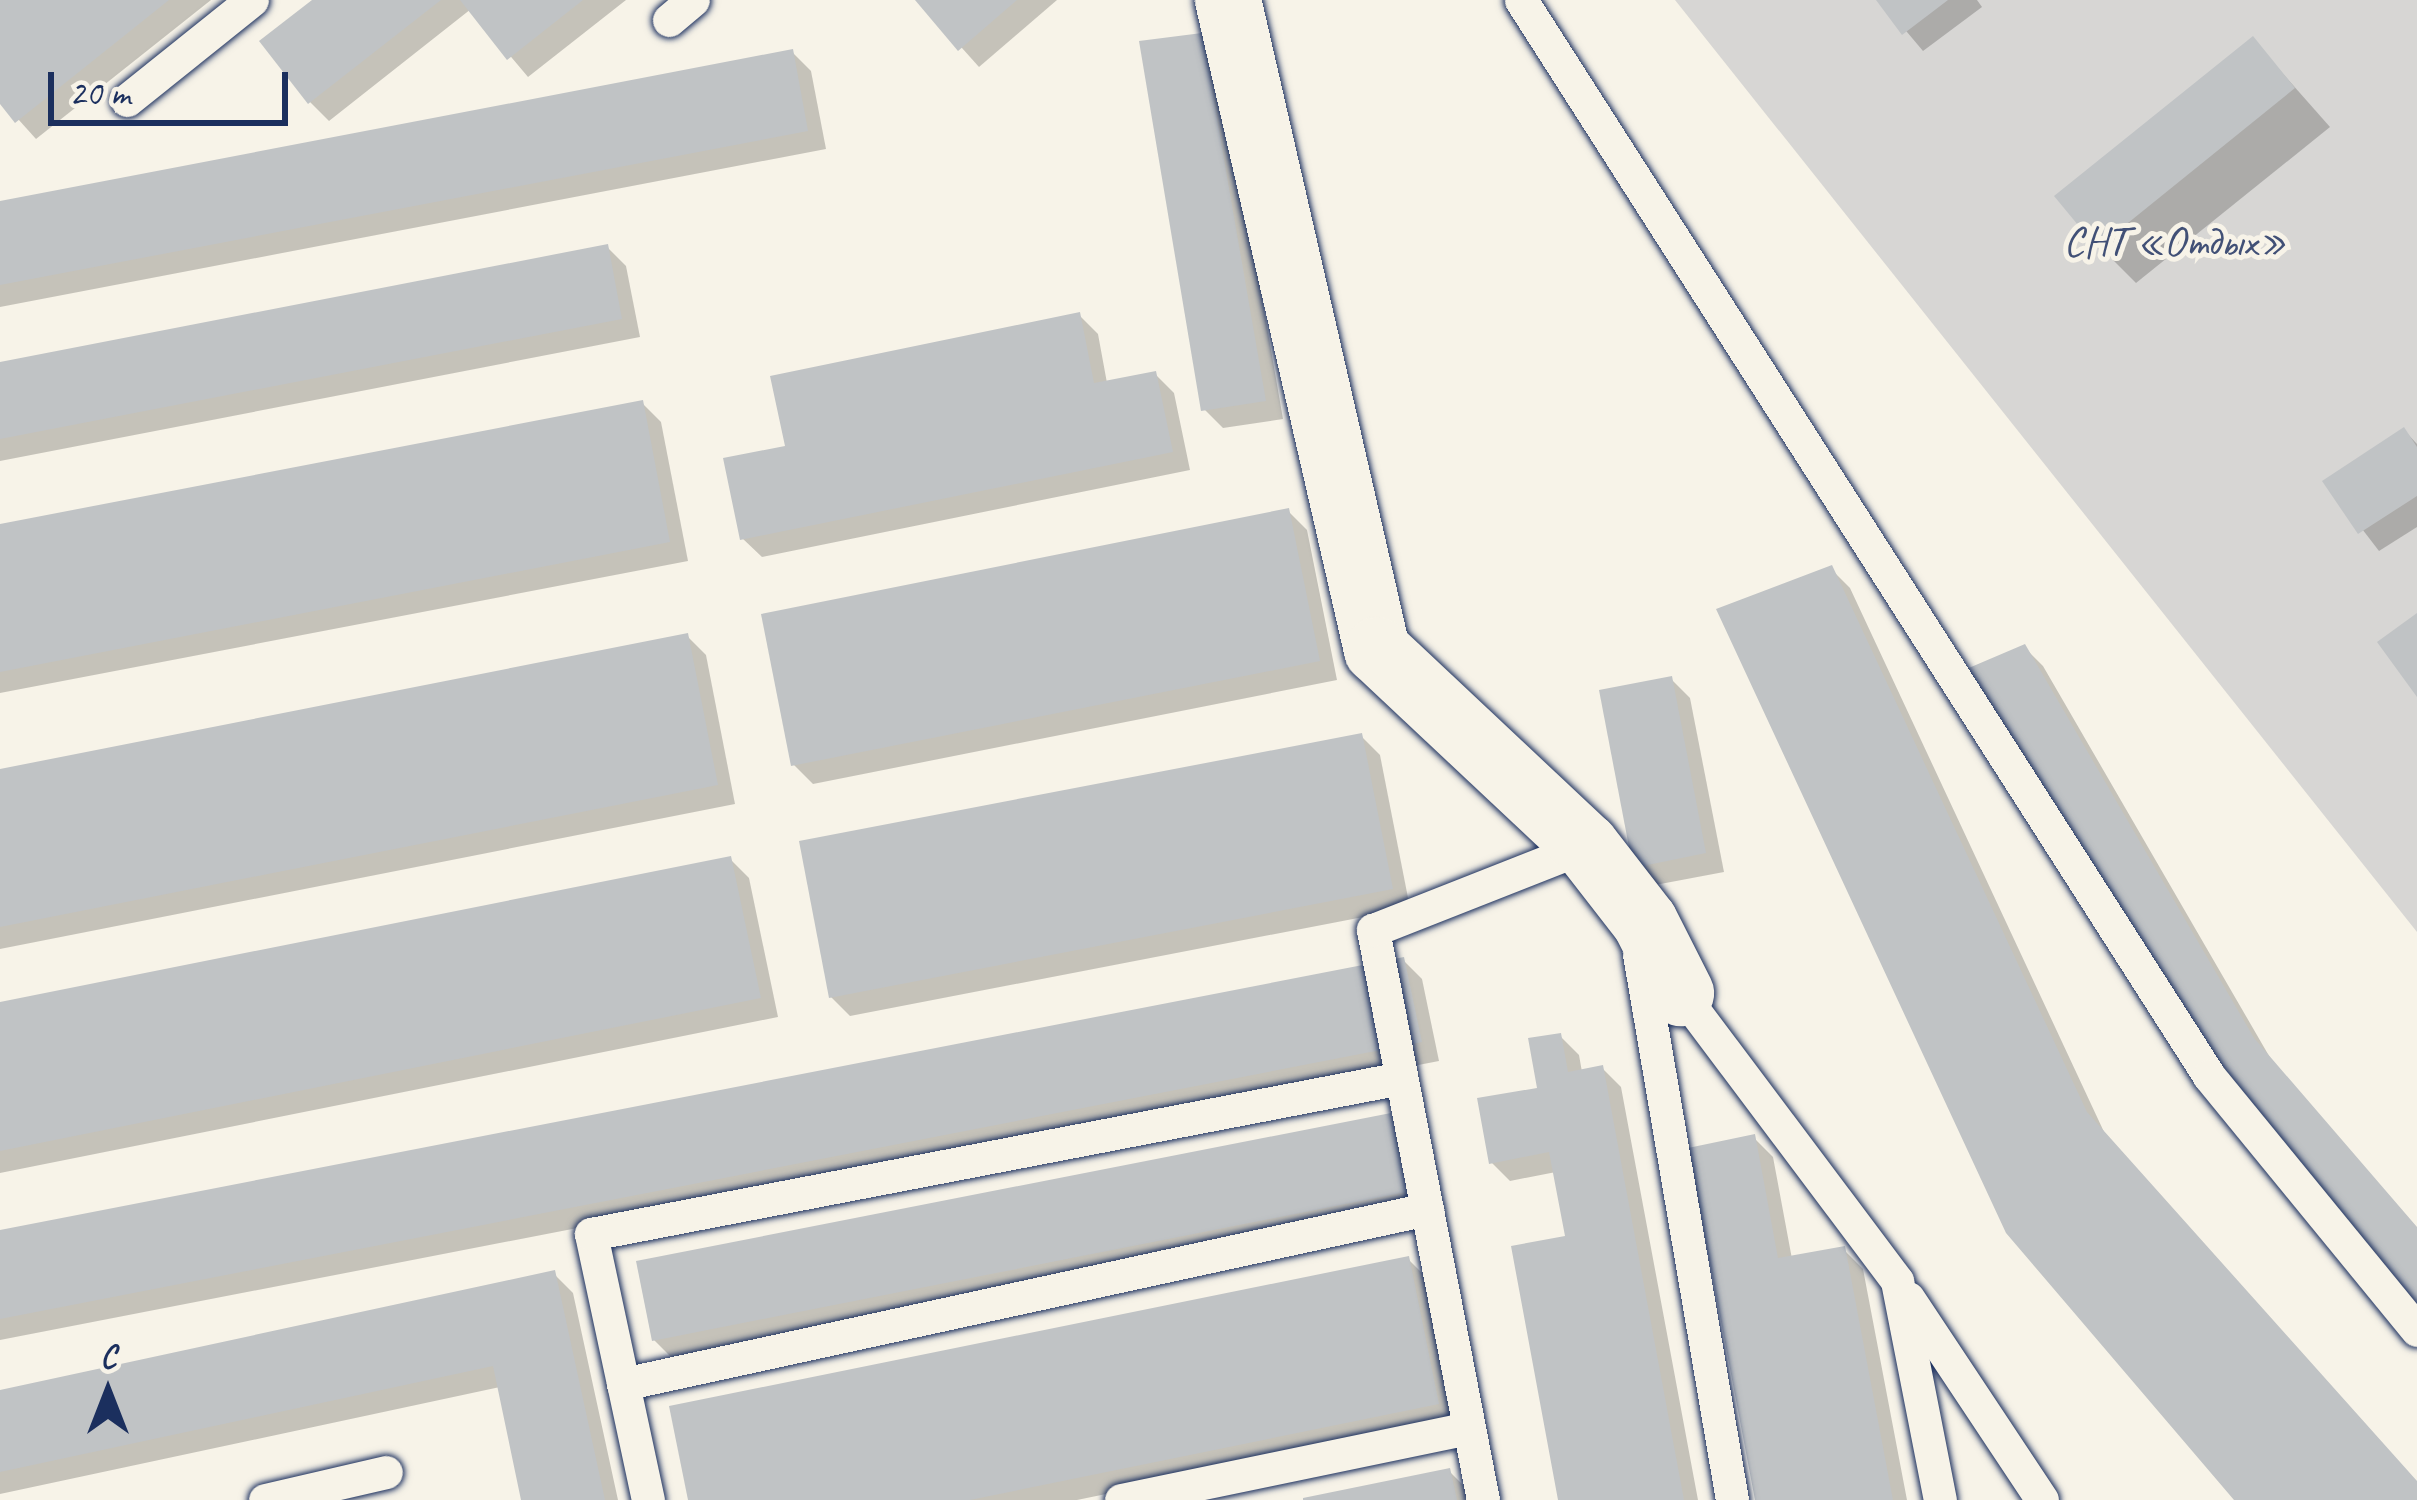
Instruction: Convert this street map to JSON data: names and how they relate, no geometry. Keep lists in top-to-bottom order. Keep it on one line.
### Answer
{"parks":["СНТ «Отдых»"],"scale_bar":"20 m","north":"top"}
